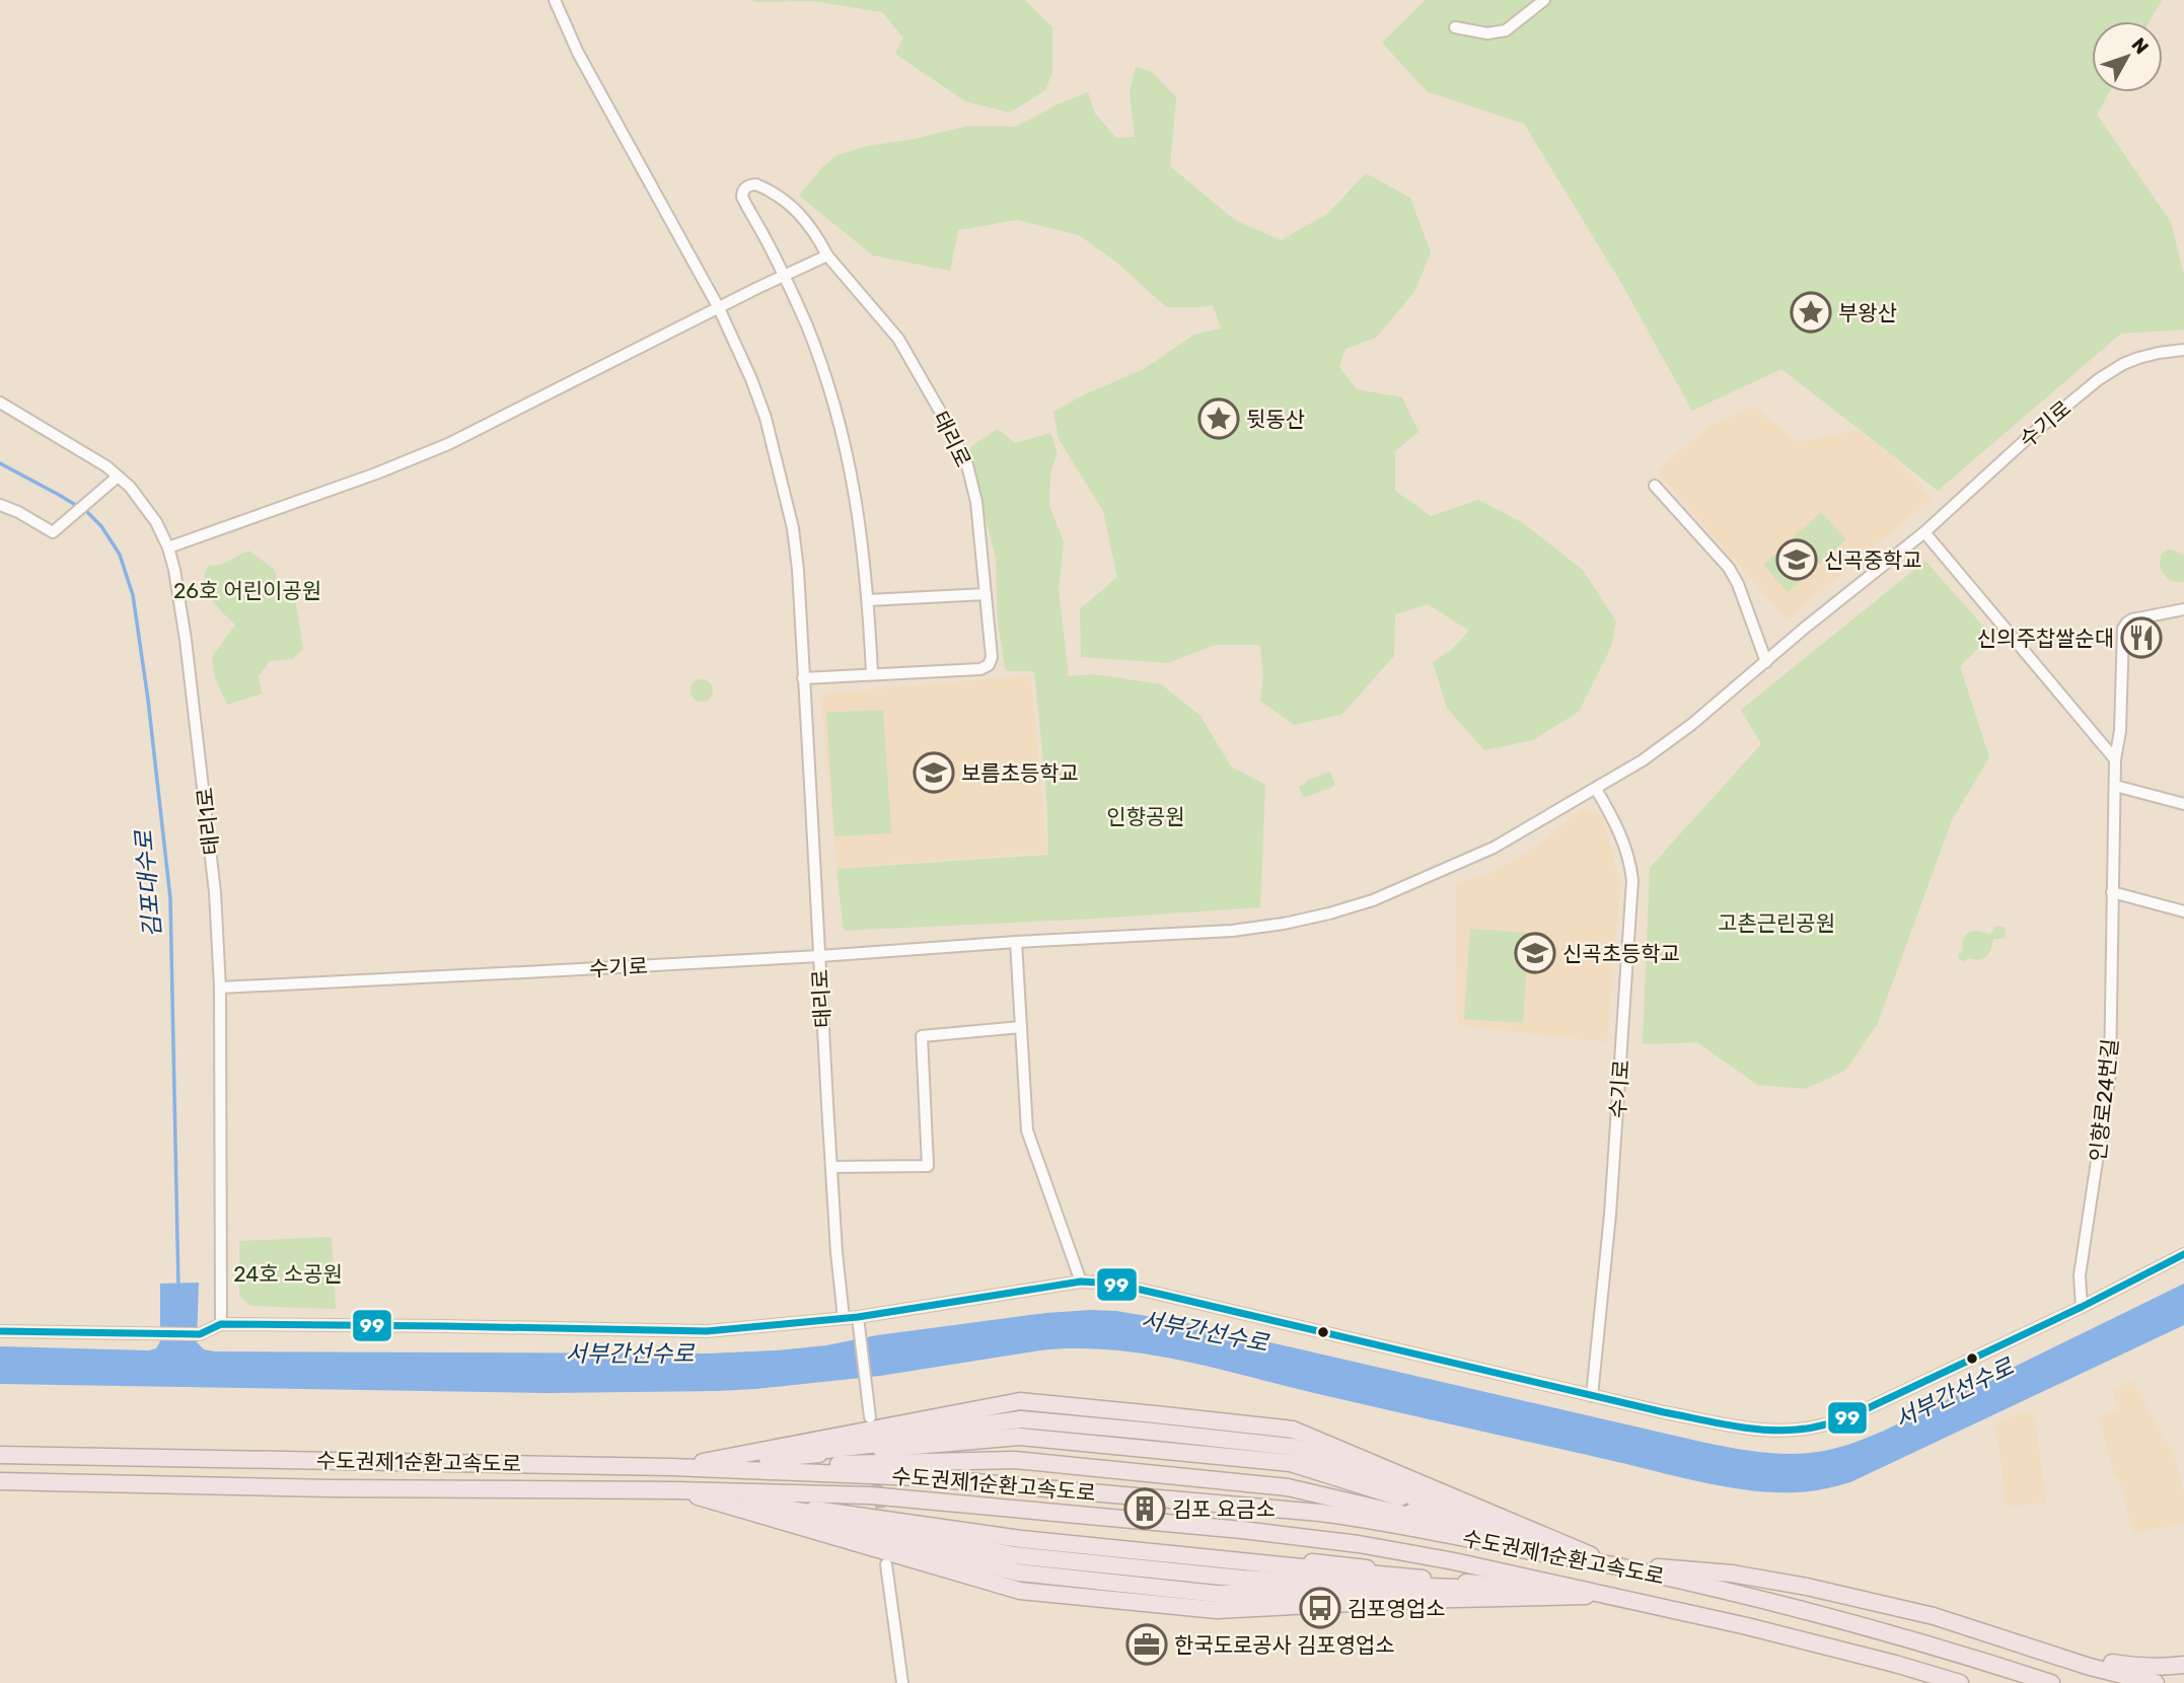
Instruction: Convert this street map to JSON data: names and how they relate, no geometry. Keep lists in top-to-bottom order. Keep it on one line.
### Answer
{"streets":{"highway":["수도권제1순환고속도로"],"street":["수기로","태리로","태리1로","인향로24번길"]},"crossings":[["수기로","태리로"],["수기로","태리1로"]],"water":["김포대수로","서부간선수로"],"parks":["26호 어린이공원","인향공원","고촌근린공원","24호 소공원"],"places":{"place":["부왕산","뒷동산"],"school or university":["신곡중학교","보름초등학교","신곡초등학교"],"restaurant":["신의주찹쌀순대"],"building":["김포 요금소"],"bus stop":["김포영업소"],"office":["한국도로공사 김포영업소"]},"lines":["transit line 99"],"north":"top right"}
